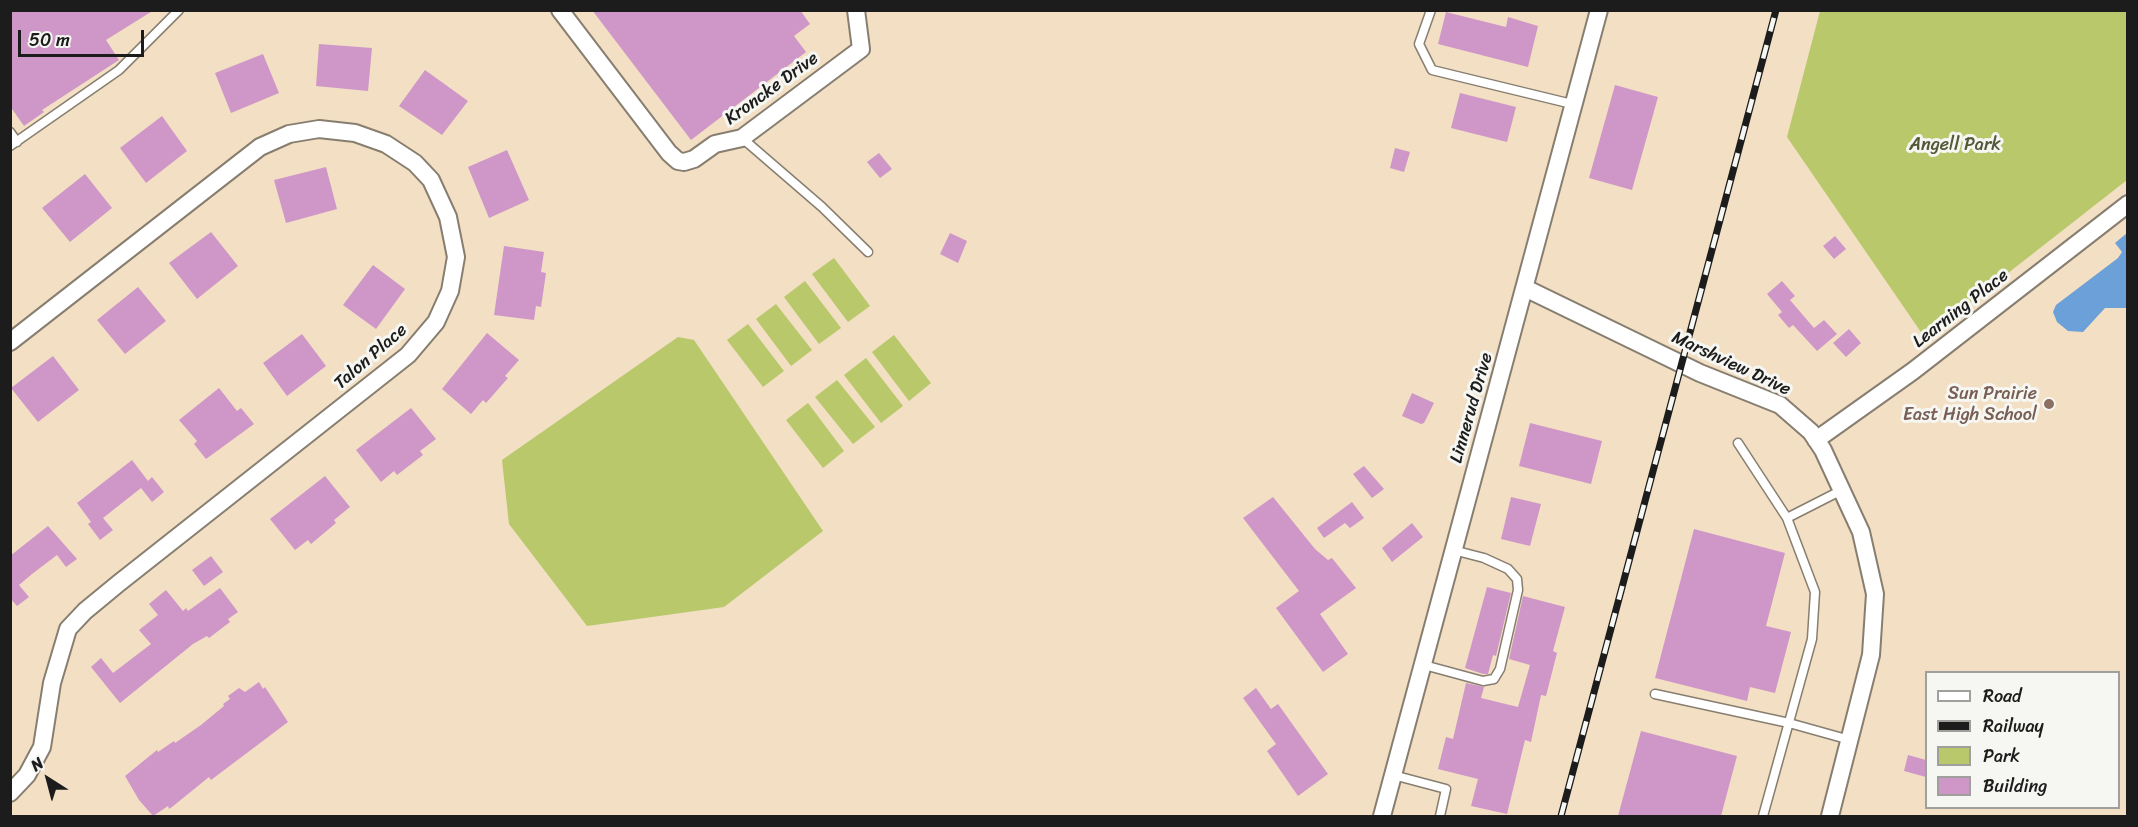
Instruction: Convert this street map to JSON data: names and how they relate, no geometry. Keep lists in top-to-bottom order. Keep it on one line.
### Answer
{"streets":{"street":["Kroncke Drive","Learning Place","Talon Place","Marshview Drive","Linnerud Drive"]},"crossings":[["Learning Place","Marshview Drive"],["Marshview Drive","Linnerud Drive"]],"parks":["Angell Park"],"places":["Sun Prairie East High School"],"legend":["Road","Railway","Park","Building"],"scale_bar":"50 m","north":"top left"}
